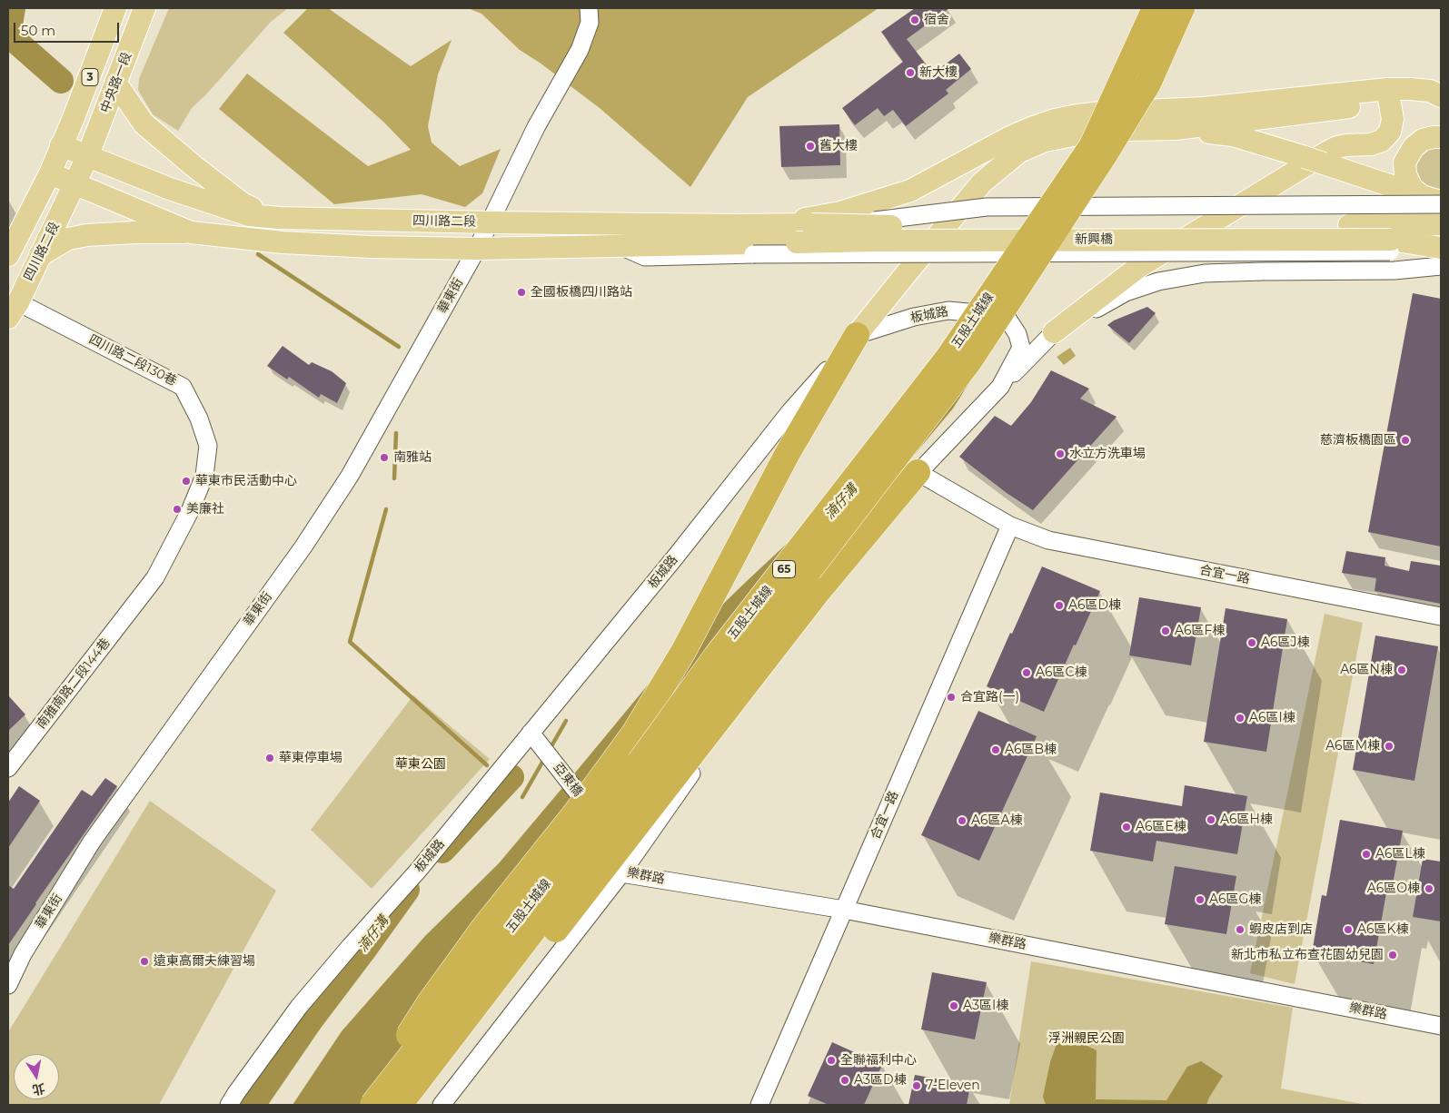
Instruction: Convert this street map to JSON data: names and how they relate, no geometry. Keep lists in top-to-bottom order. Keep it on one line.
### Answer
{"streets":{"highway":["五股土城線","65"],"main road":["3","中央路一段","四川路二段","新興橋"],"street":["華東街","板城路","四川路二段130巷","合宜一路","南雅南路二段144巷","亞東橋","樂群路"]},"crossings":[["3","四川路二段"],["中央路一段","四川路二段"],["四川路二段","新興橋"],["四川路二段","華東街"],["四川路二段","四川路二段130巷"],["板城路","合宜一路"],["板城路","亞東橋"],["板城路","樂群路"],["四川路二段130巷","南雅南路二段144巷"],["合宜一路","樂群路"],["亞東橋","樂群路"]],"water":["湳仔溝"],"parks":["華東公園","浮洲親民公園"],"places":["宿舍","新大樓","舊大樓","全國板橋四川路站","慈濟板橋園區","水立方洗車場","南雅站","華東市民活動中心","美廉社","A6區D棟","A6區F棟","A6區J棟","A6區N棟","A6區C棟","合宜路(一)","A6區I棟","A6區M棟","A6區B棟","華東停車場","A6區H棟","A6區A棟","A6區E棟","A6區L棟","A6區O棟","A6區G棟","蝦皮店到店","A6區K棟","新北市私立布查花園幼兒園","遠東高爾夫練習場","A3區I棟","全聯福利中心","A3區D棟","7-Eleven"],"scale_bar":"50 m","north":"bottom"}
